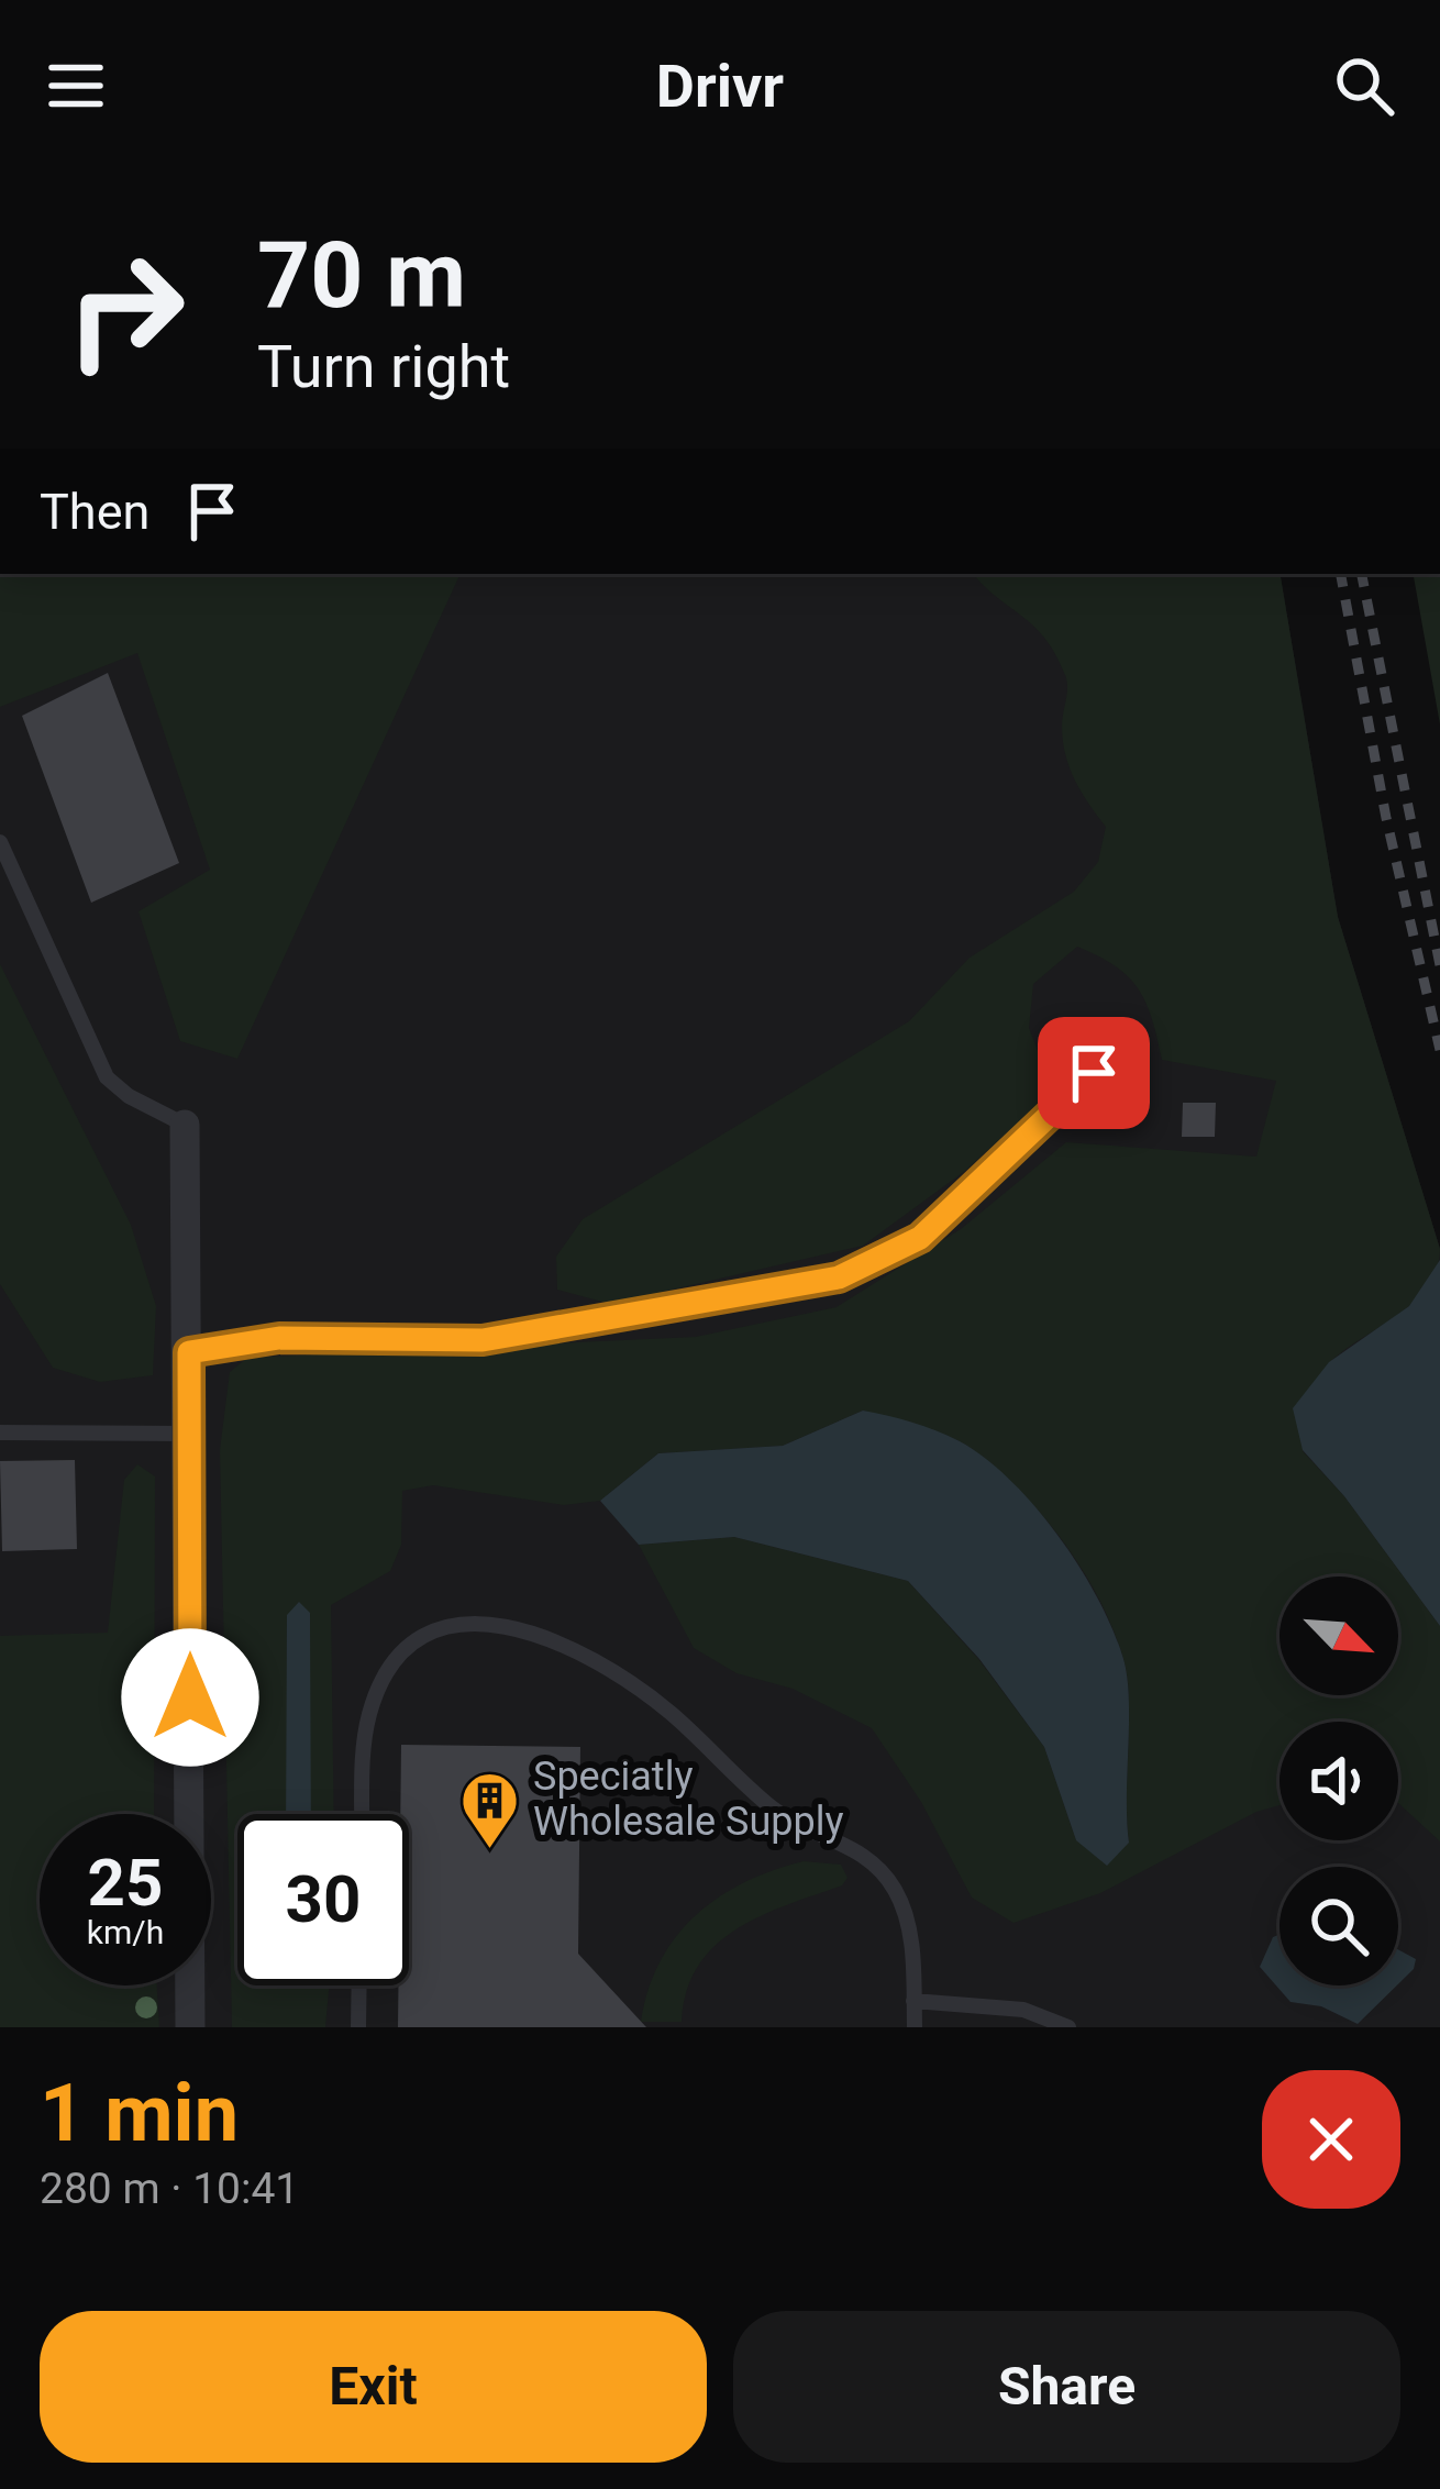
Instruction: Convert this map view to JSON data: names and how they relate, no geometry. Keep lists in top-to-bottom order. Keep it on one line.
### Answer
{"places":{"building":["Speciatly Wholesale Supply"]},"north":"bottom right","page":{"header":"Drivr","turn":["70 m","Turn right"],"then":"Then","speed":"25 km/h","limit":"30","heading":["1 min","280 m · 10:41"],"buttons":["Exit","Share"]}}
